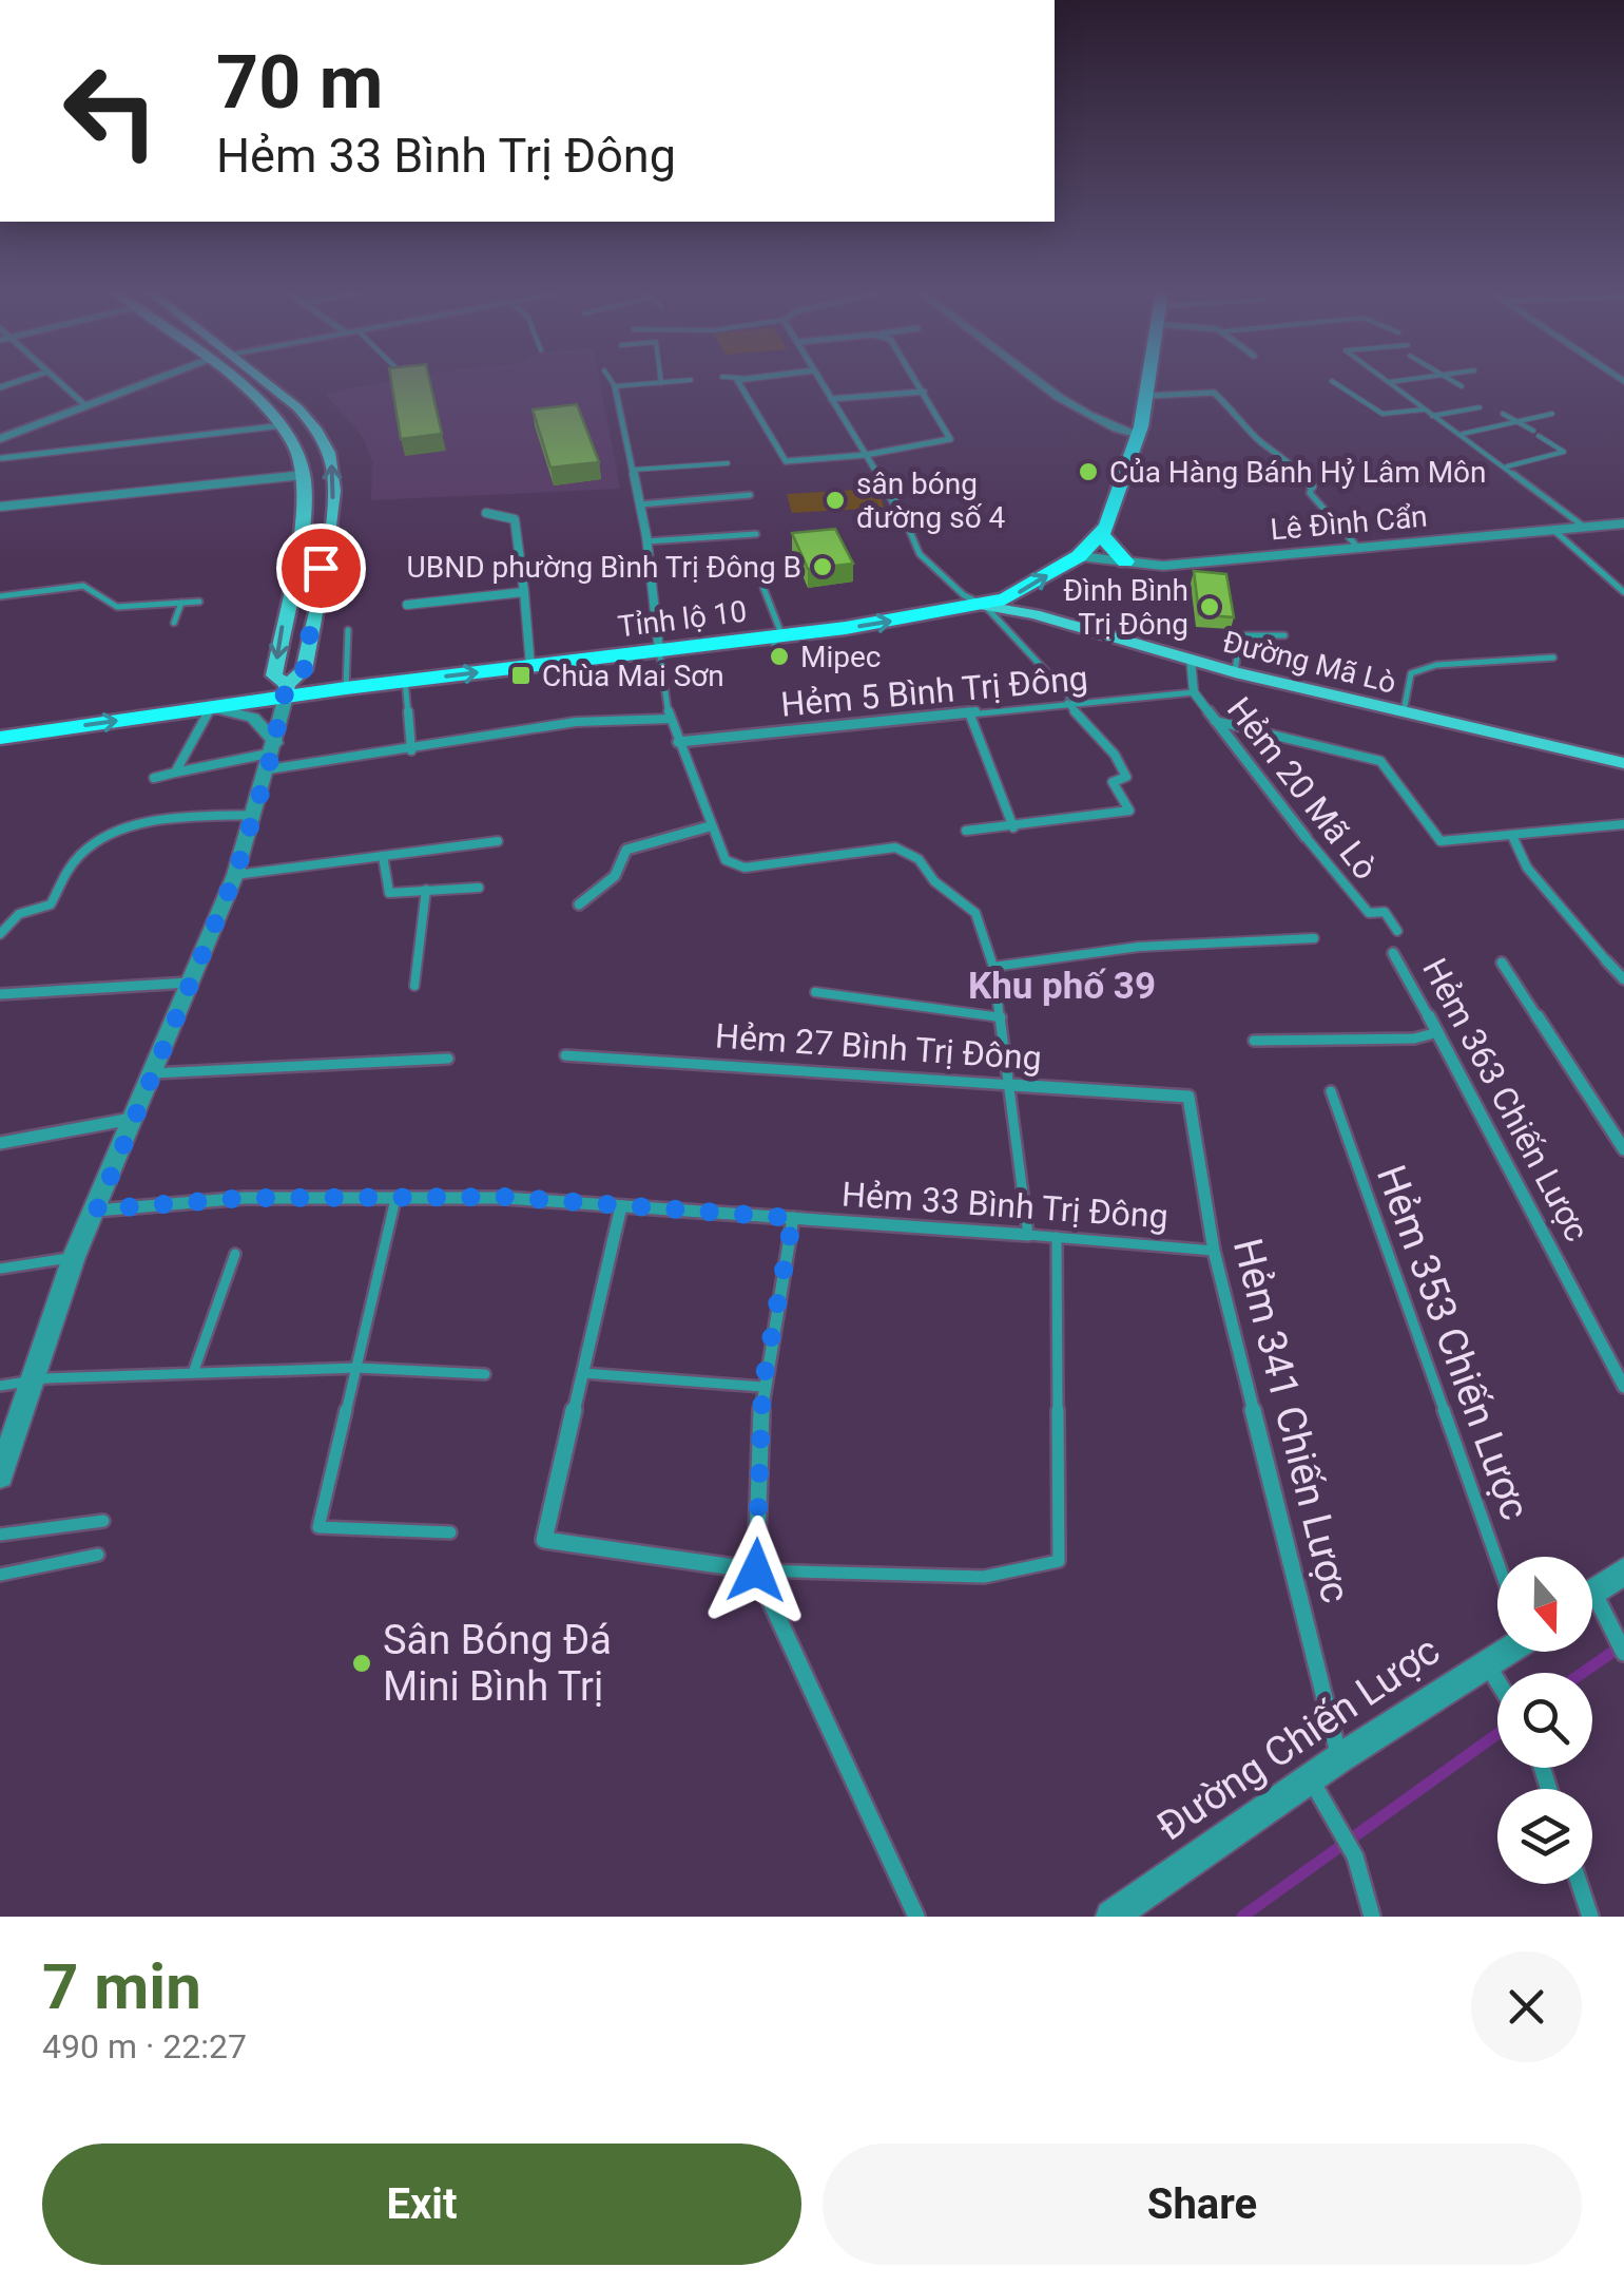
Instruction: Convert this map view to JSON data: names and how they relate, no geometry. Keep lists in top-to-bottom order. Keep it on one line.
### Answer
{"streets":{"main road":["Tỉnh lộ 10","Đường Mã Lò"],"street":["Lê Đình Cẩn","Hẻm 5 Bình Trị Đông","Hẻm 20 Mã Lò","Hẻm 27 Bình Trị Đông","Hẻm 363 Chiến Lược","Hẻm 33 Bình Trị Đông","Hẻm 341 Chiến Lược","Đường Chiến Lược"],"lane":["Hẻm 353 Chiến Lược"]},"crossings":[["Lê Đình Cẩn","Tỉnh lộ 10"],["Tỉnh lộ 10","Đường Mã Lò"],["Đường Mã Lò","Hẻm 20 Mã Lò"],["Hẻm 5 Bình Trị Đông","Hẻm 20 Mã Lò"],["Hẻm 27 Bình Trị Đông","Hẻm 341 Chiến Lược"],["Hẻm 33 Bình Trị Đông","Hẻm 341 Chiến Lược"],["Hẻm 341 Chiến Lược","Đường Chiến Lược"]],"one_way":["Tỉnh lộ 10"],"districts":["Khu phố 39"],"places":{"other":["Của Hàng Bánh Hỷ Lâm Môn","sân bóng đường số 4","UBND phường Bình Trị Đông B","Đình Bình Trị Đông","Mipec","Sân Bóng Đá Mini Bình Trị"],"transit":["Chùa Mai Sơn"]},"north":"bottom","page":{"turn":["70 m","Hẻm 33 Bình Trị Đông"],"heading":["7 min","490 m · 22:27"],"buttons":["Exit","Share"]}}
